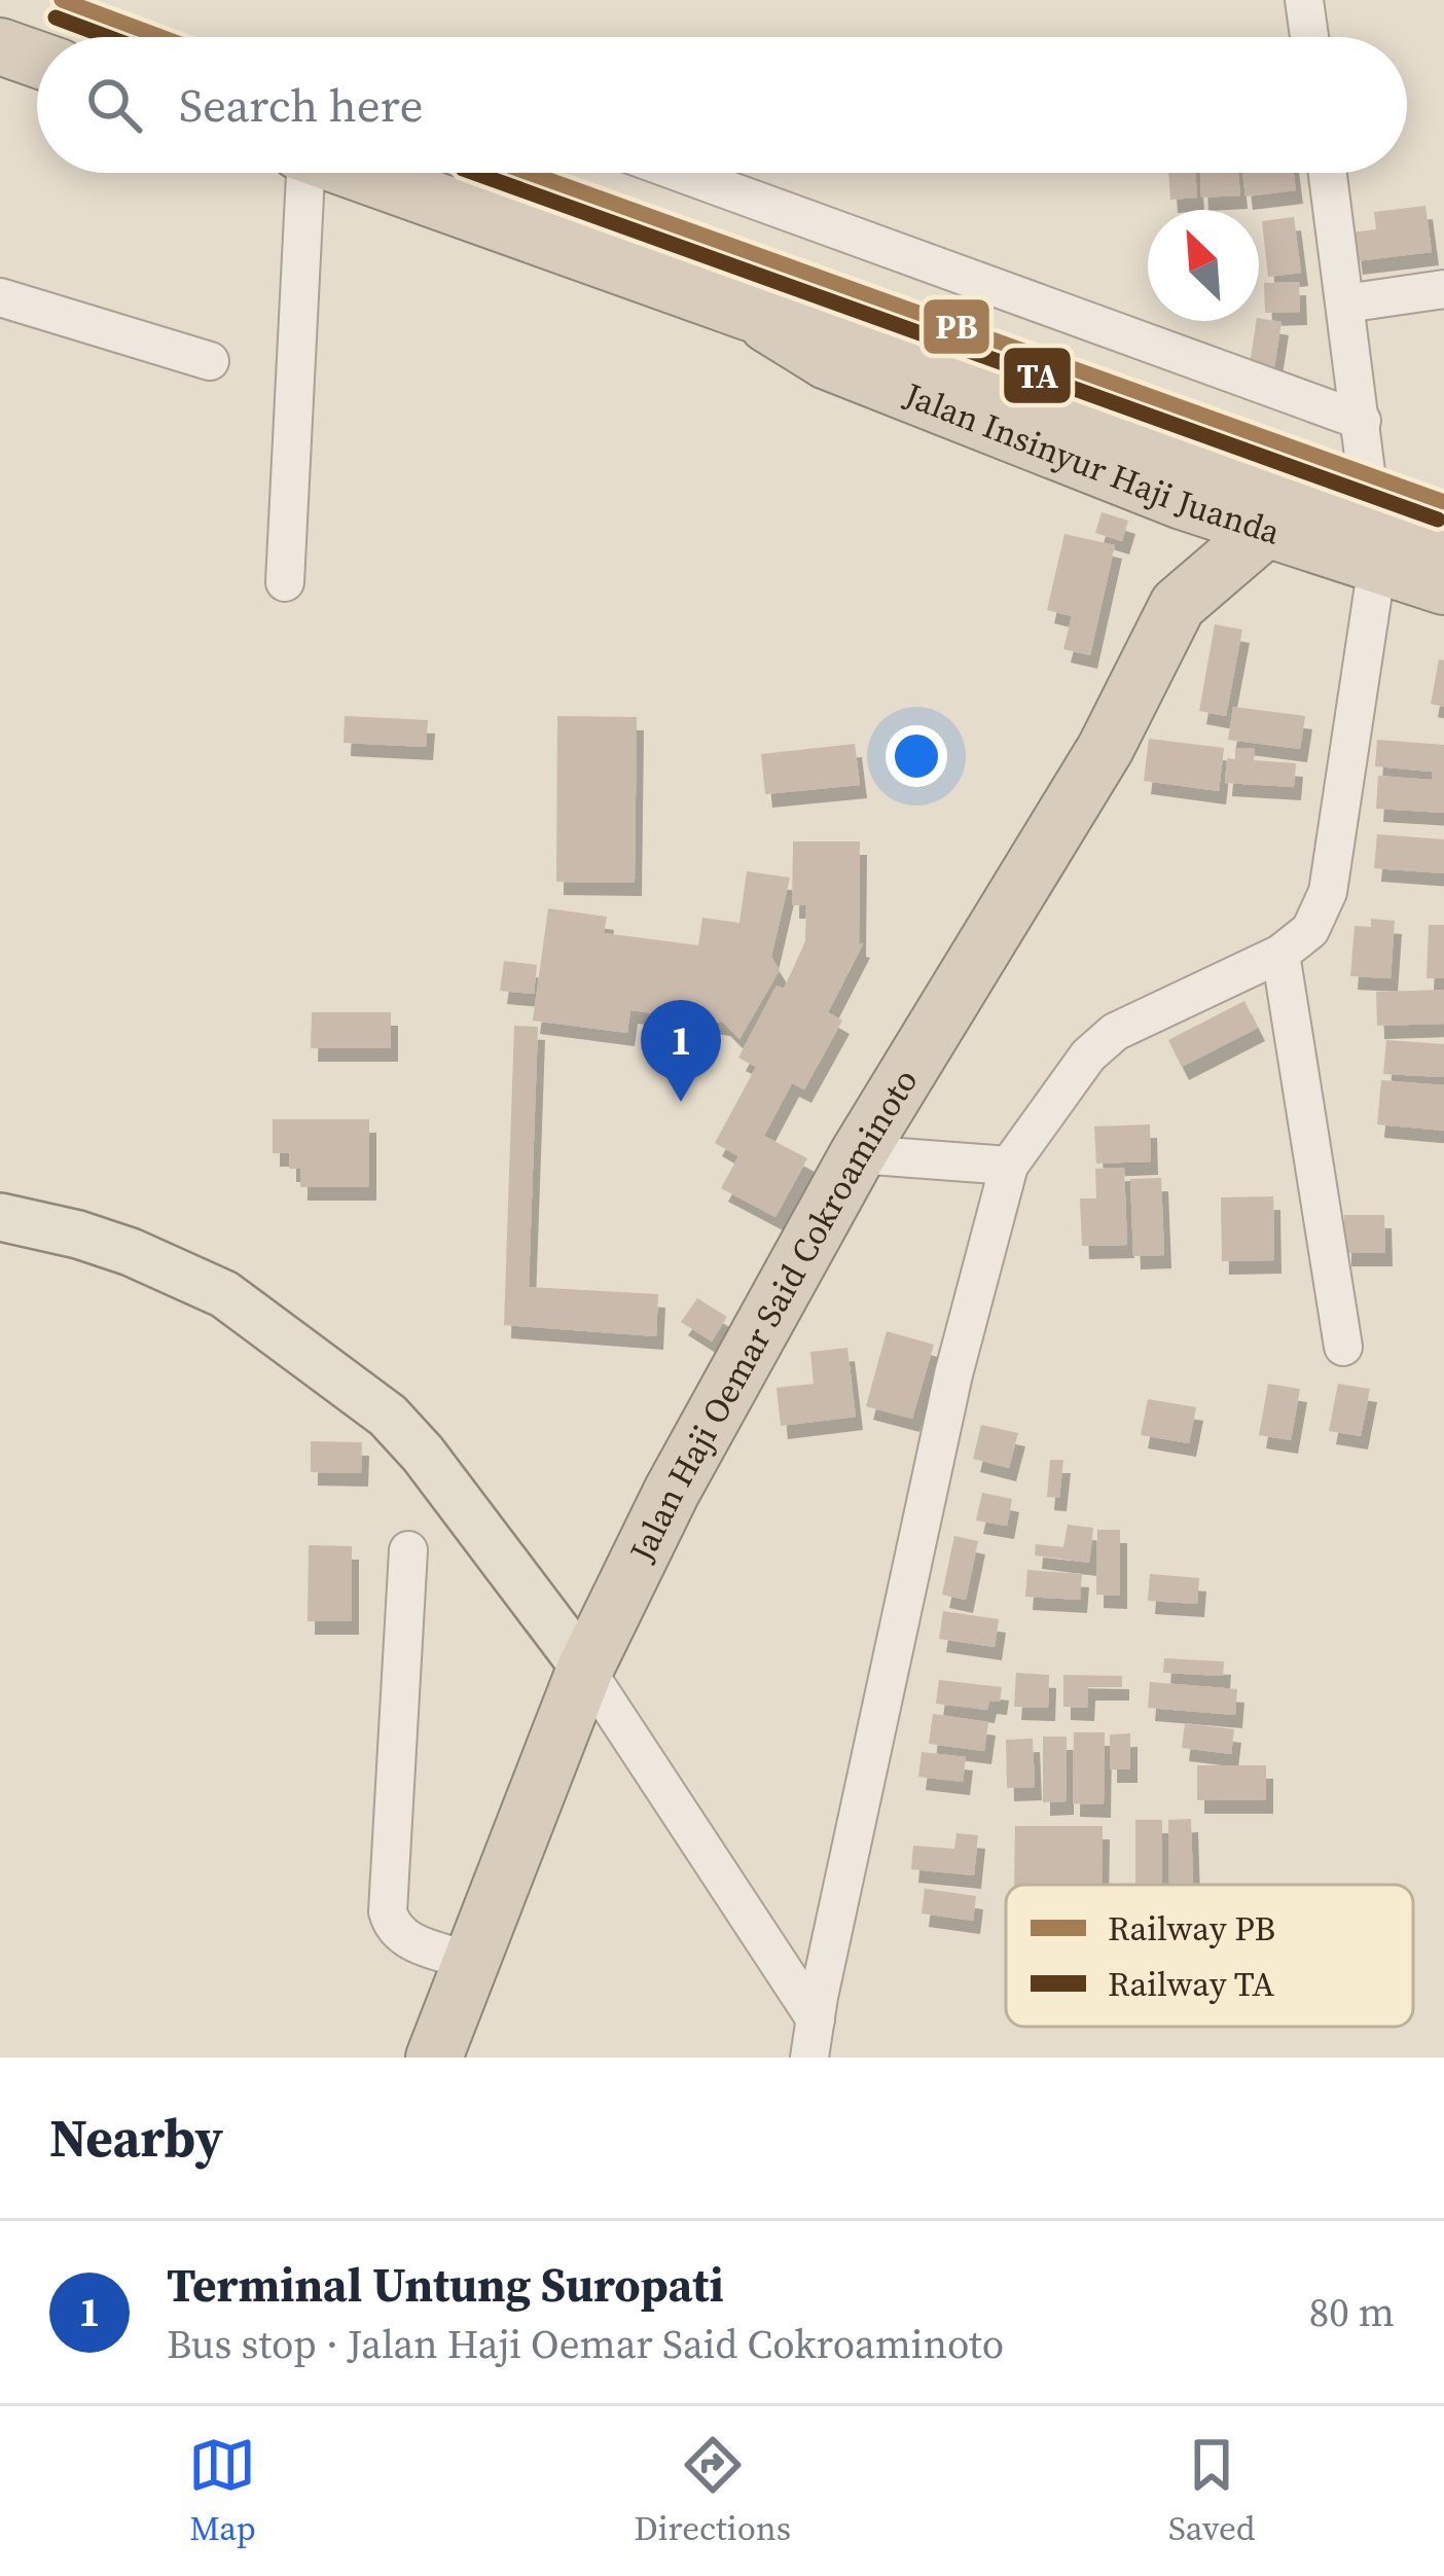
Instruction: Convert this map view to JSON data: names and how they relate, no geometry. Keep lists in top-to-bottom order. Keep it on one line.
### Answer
{"streets":{"highway":["Jalan Insinyur Haji Juanda","Jalan Haji Oemar Said Cokroaminoto"]},"lines":["rail line PB","rail line TA"],"legend":["Railway PB","Railway TA"],"north":"top left","page":{"search":"Search here","pins":"1","heading":"Nearby","list":[{"mark":"1","name":"Terminal Untung Suropati","note":"Bus stop · Jalan Haji Oemar Said Cokroaminoto","value":"80 m"}],"nav":["Map","Directions","Saved"]}}
